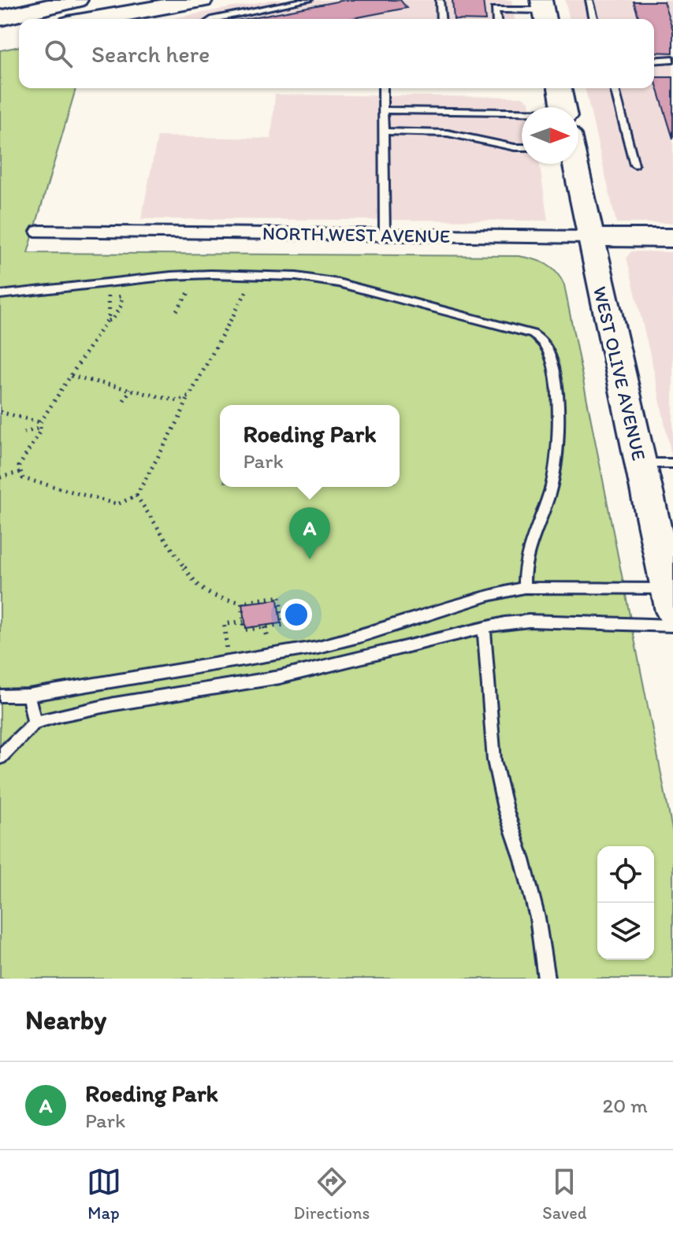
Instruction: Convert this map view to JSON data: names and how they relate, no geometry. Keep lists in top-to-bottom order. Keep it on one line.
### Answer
{"streets":{"main road":["NORTH WEST AVENUE","WEST OLIVE AVENUE"]},"crossings":[["NORTH WEST AVENUE","WEST OLIVE AVENUE"]],"north":"right","page":{"search":"Search here","popup":["Roeding Park","Park"],"pins":"A","heading":"Nearby","list":[{"mark":"A","name":"Roeding Park","note":"Park","value":"20 m"}],"nav":["Map","Directions","Saved"]}}
